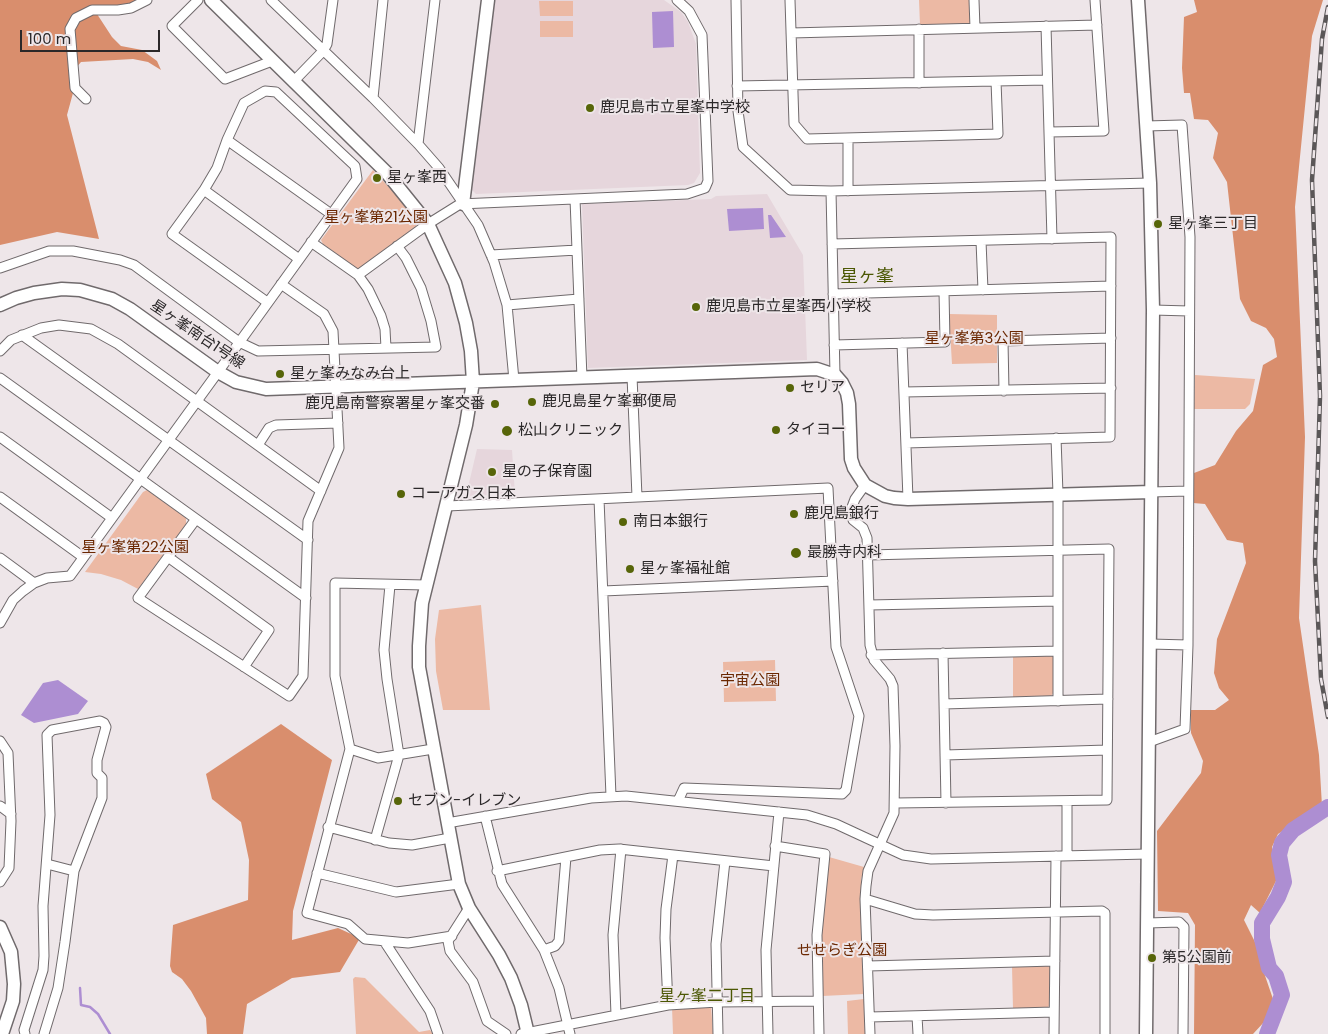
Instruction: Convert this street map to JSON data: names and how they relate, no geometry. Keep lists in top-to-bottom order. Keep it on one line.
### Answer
{"streets":{"street":["星ヶ峯南台1号線"]},"districts":["星ヶ峯","星ヶ峯二丁目"],"parks":["星ヶ峯第21公園","星ヶ峯第3公園","星ヶ峯第22公園","宇宙公園","せせらぎ公園"],"places":["鹿児島市立星峯中学校","星ヶ峯西","星ヶ峯三丁目","鹿児島市立星峯西小学校","星ヶ峯みなみ台上","セリア","鹿児島星ケ峯郵便局","鹿児島南警察署星ヶ峯交番","タイヨー","松山クリニック","星の子保育園","コーアガス日本","鹿児島銀行","南日本銀行","最勝寺内科","星ヶ峯福祉館","セブン-イレブン","第5公園前"],"scale_bar":"100 m"}
